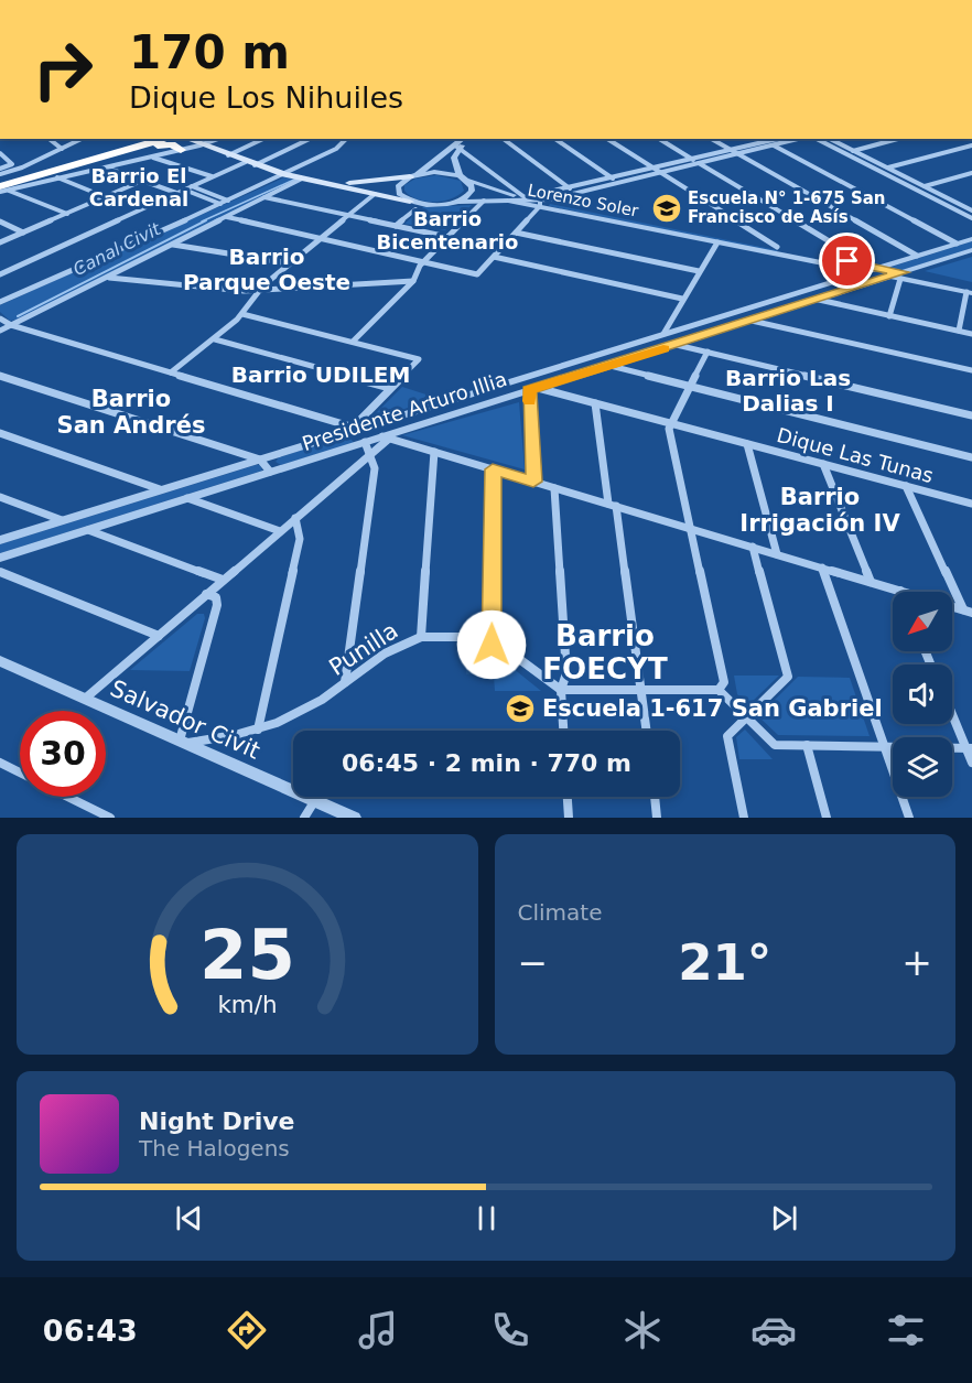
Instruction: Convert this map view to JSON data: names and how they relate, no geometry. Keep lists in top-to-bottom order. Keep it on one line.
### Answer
{"streets":{"street":["Lorenzo Soler","Presidente Arturo Illia","Dique Las Tunas","Punilla","Salvador Civit"]},"crossings":[["Lorenzo Soler","Presidente Arturo Illia"],["Presidente Arturo Illia","Dique Las Tunas"],["Punilla","Salvador Civit"]],"districts":["Barrio El Cardenal","Barrio Bicentenario","Barrio Parque Oeste","Barrio UDILEM","Barrio Las Dalias I","Barrio San Andrés","Barrio Irrigación IV","Barrio FOECYT"],"water":["Canal Civit"],"places":{"school or university":["Escuela N° 1-675 San Francisco de Asís","Escuela 1-617 San Gabriel"]},"north":"bottom left","page":{"turn":["170 m","Dique Los Nihuiles"],"limit":"30","trip":"06:45 · 2 min · 770 m","tile":"Climate","heat":["−","21°","+"],"song":["Night Drive","The Halogens"],"tabs":"06:43","gauge":["25","km/h"]}}
